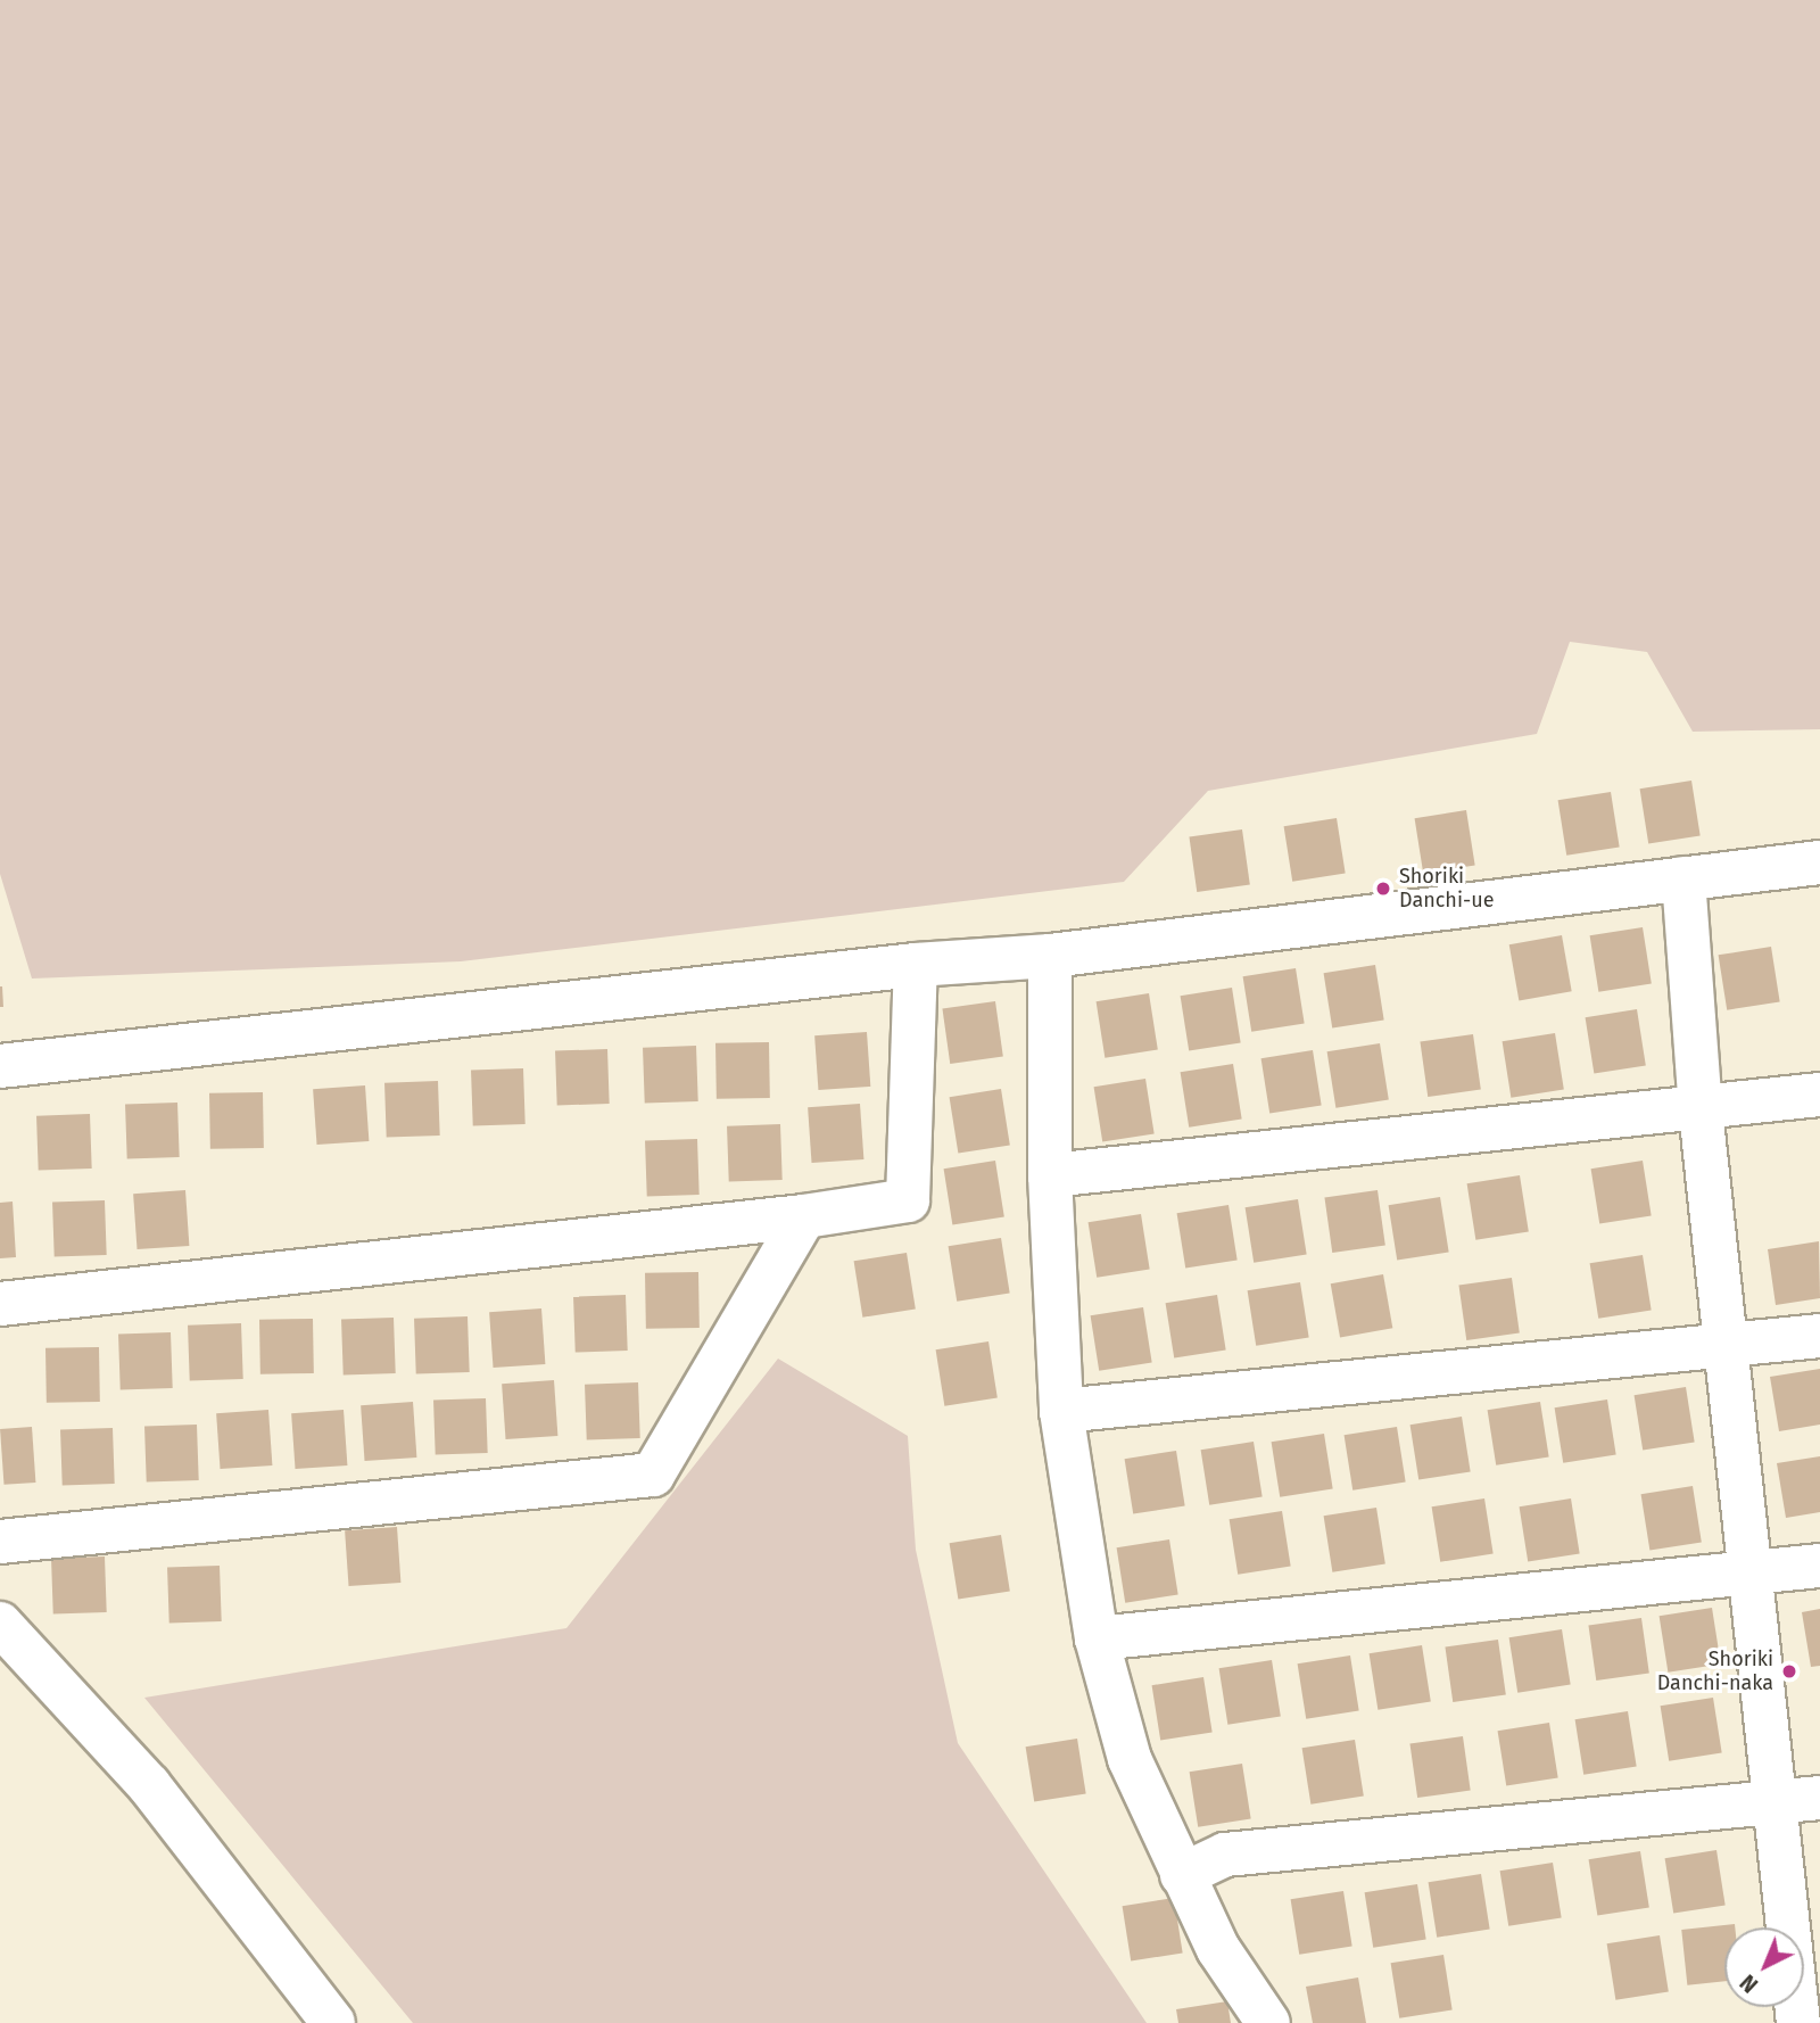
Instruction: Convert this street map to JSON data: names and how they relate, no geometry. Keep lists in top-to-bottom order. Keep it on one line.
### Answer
{"places":["Shoriki Danchi-ue","Shoriki Danchi-naka"],"north":"bottom left"}
